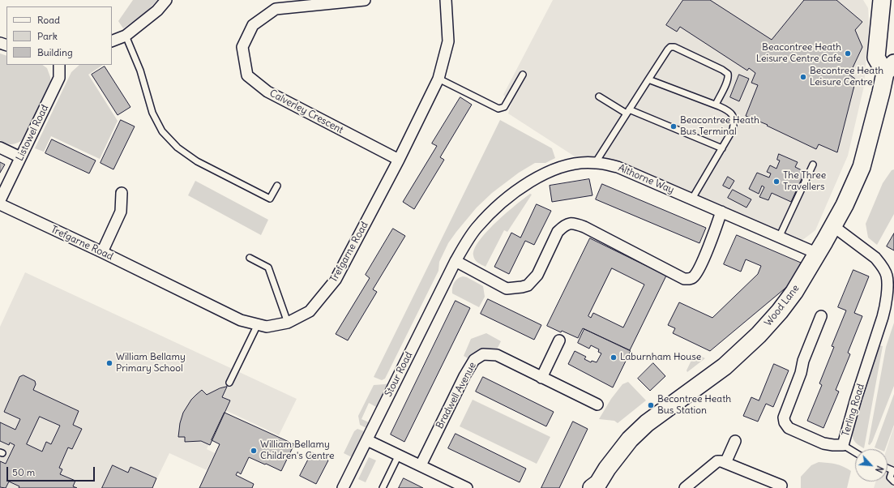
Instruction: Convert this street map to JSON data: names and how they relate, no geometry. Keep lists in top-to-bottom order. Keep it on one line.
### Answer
{"streets":{"main road":["Wood Lane"],"street":["Calverley Crescent","Listowel Road","Althorne Way","Trefgarne Road","Stour Road","Bradwell Avenue","Terling Road"]},"crossings":[["Calverley Crescent","Trefgarne Road"],["Althorne Way","Wood Lane"],["Althorne Way","Stour Road"],["Wood Lane","Terling Road"]],"places":["Beacontree Heath Leisure Centre Cafe","Becontree Heath Leisure Centre","Beacontree Heath Bus Terminal","The Three Travellers","Laburnham House","William Bellamy Primary School","Becontree Heath Bus Station","William Bellamy Children's Centre"],"legend":["Road","Park","Building"],"scale_bar":"50 m","north":"bottom right"}
